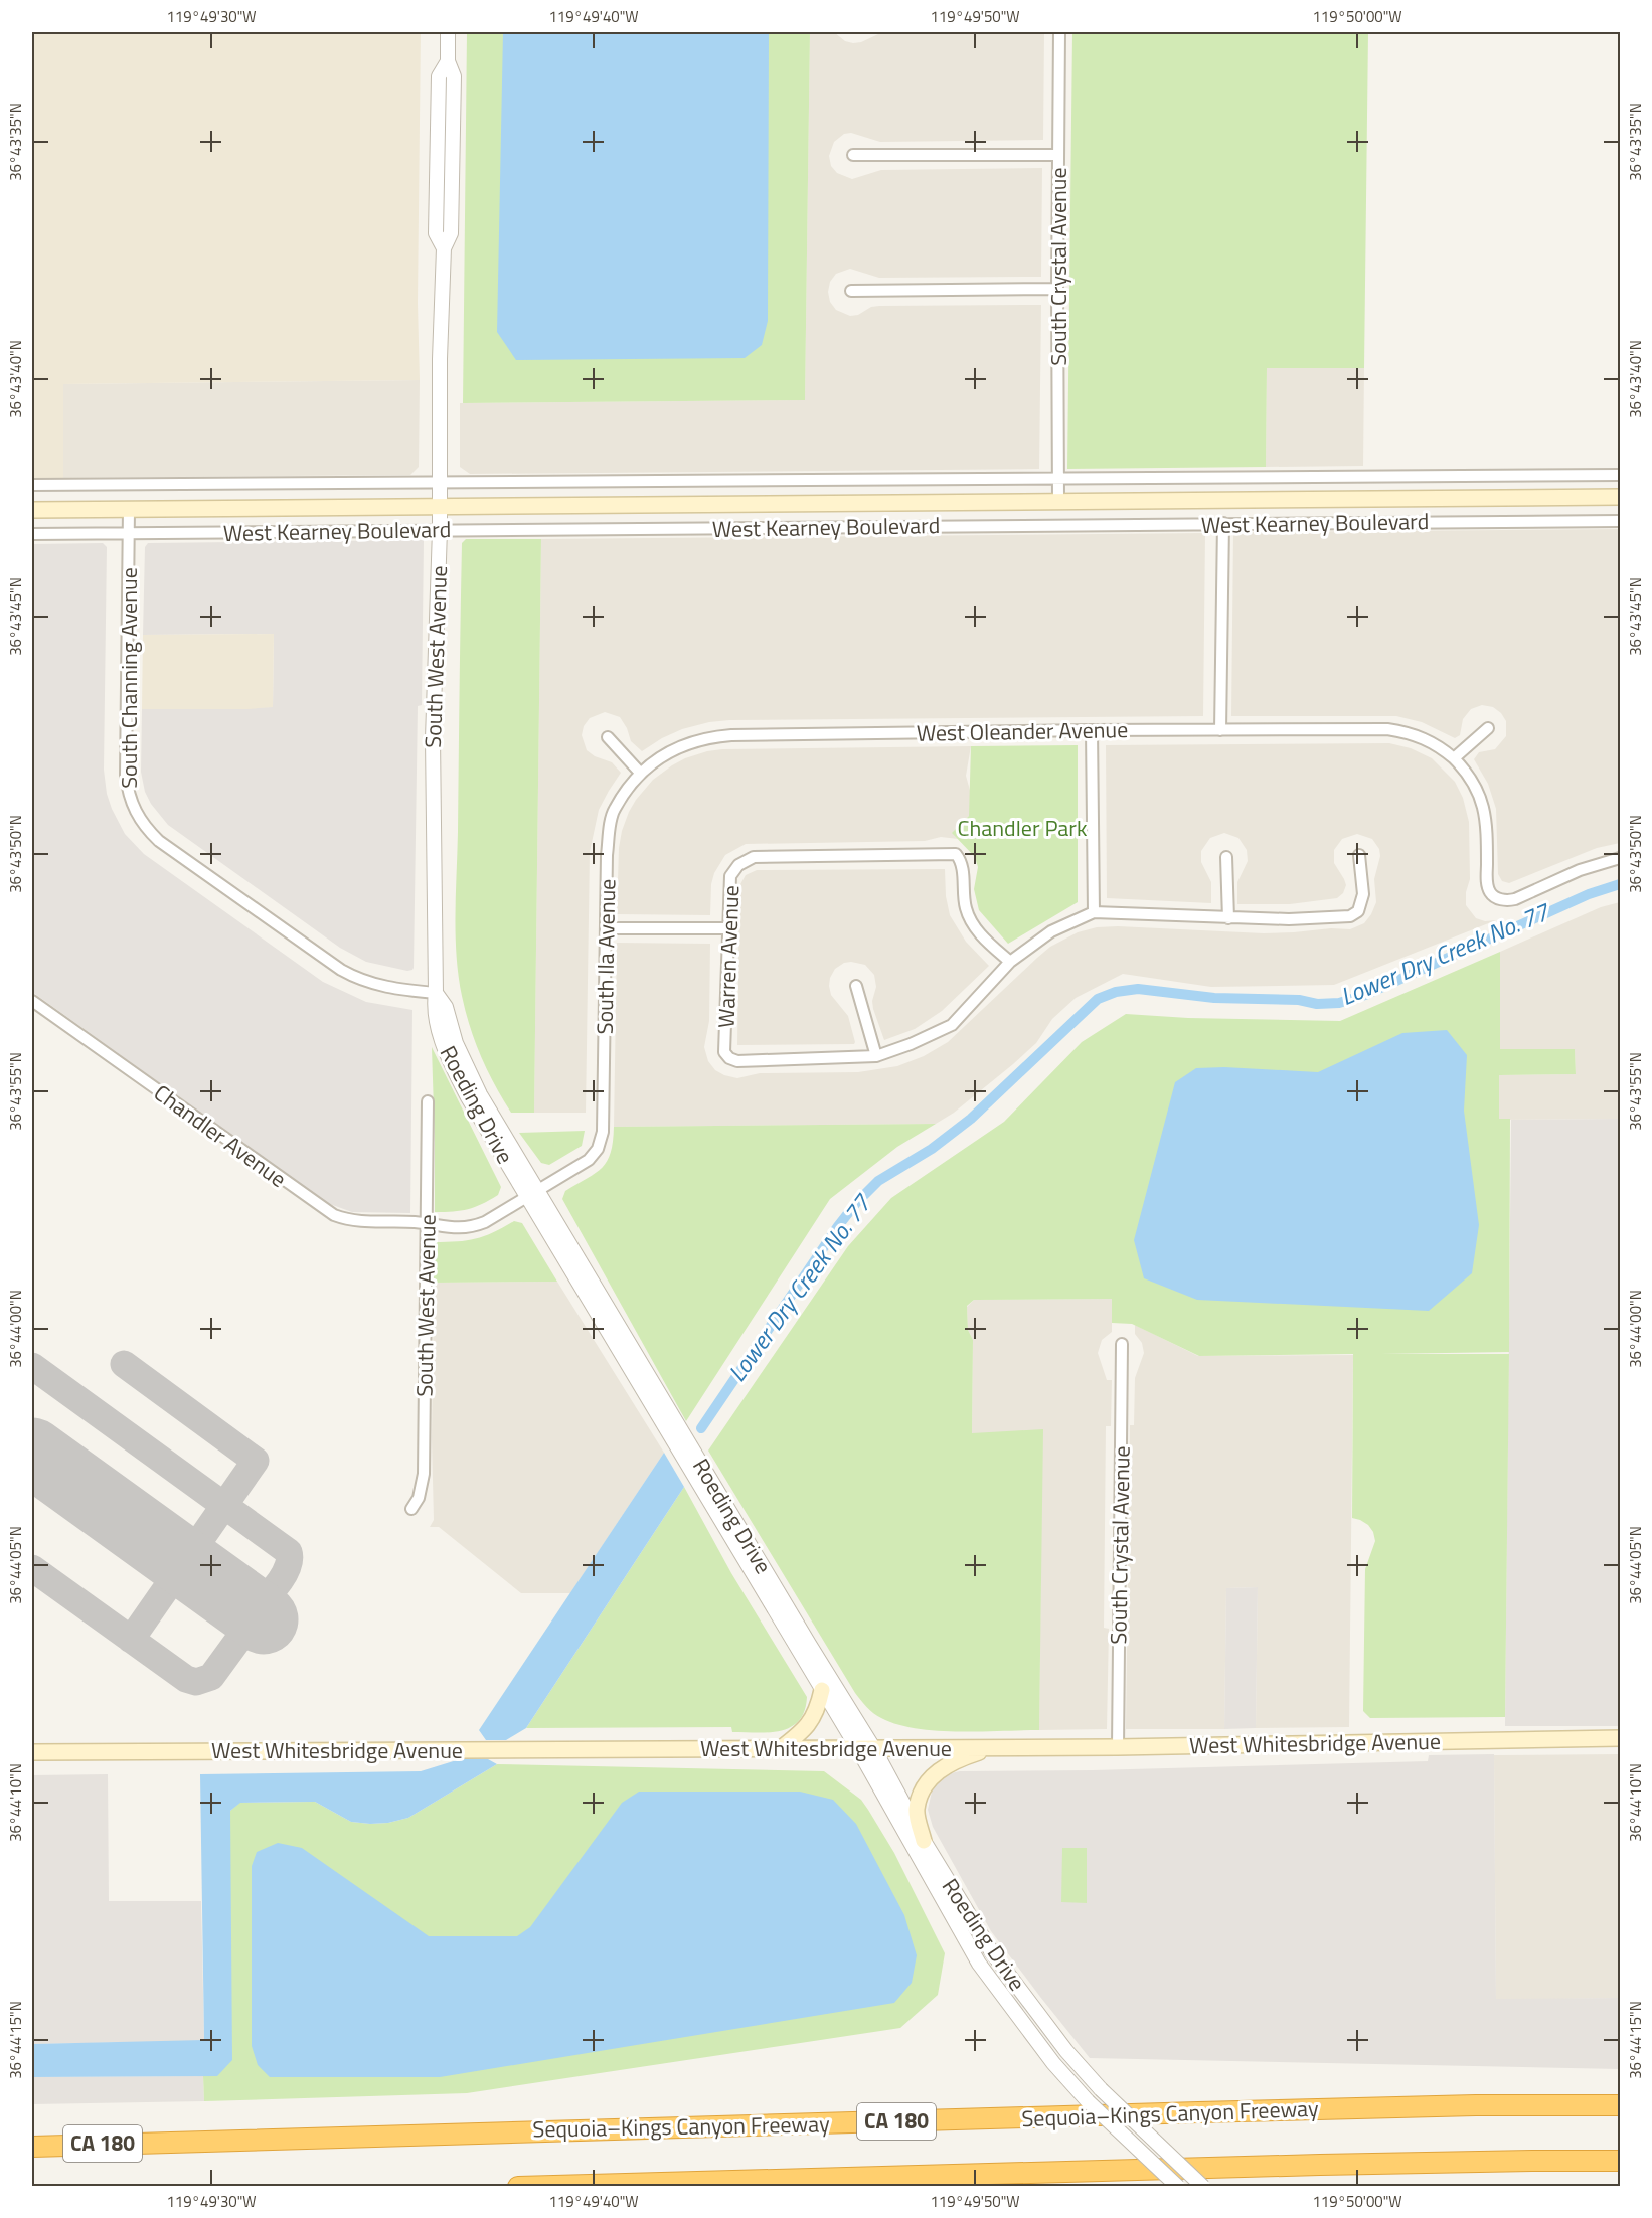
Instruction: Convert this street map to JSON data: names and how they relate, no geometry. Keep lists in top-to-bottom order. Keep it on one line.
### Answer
{"streets":{"highway":["Sequoia–Kings Canyon Freeway","CA 180"],"main road":["West Kearney Boulevard","West Whitesbridge Avenue"],"street":["South Crystal Avenue","South West Avenue","South Channing Avenue","West Oleander Avenue","South Ila Avenue","Warren Avenue","Roeding Drive","Chandler Avenue"]},"crossings":[["South Crystal Avenue","West Kearney Boulevard"],["South Crystal Avenue","West Whitesbridge Avenue"],["West Kearney Boulevard","South West Avenue"],["West Kearney Boulevard","South Channing Avenue"],["South West Avenue","South Channing Avenue"],["South West Avenue","Roeding Drive"],["South West Avenue","Chandler Avenue"],["South Channing Avenue","Roeding Drive"],["West Oleander Avenue","South Ila Avenue"],["South Ila Avenue","Chandler Avenue"],["Roeding Drive","Chandler Avenue"],["Roeding Drive","West Whitesbridge Avenue"]],"water":["Lower Dry Creek No. 77"],"parks":["Chandler Park"],"coordinates":["119°49'30\"W","119°49'40\"W","119°49'50\"W","119°50'00\"W","36°43'35\"N","36°43'40\"N","36°43'45\"N","36°43'50\"N","36°43'55\"N","36°44'00\"N","36°44'05\"N","36°44'10\"N","36°44'15\"N"]}
